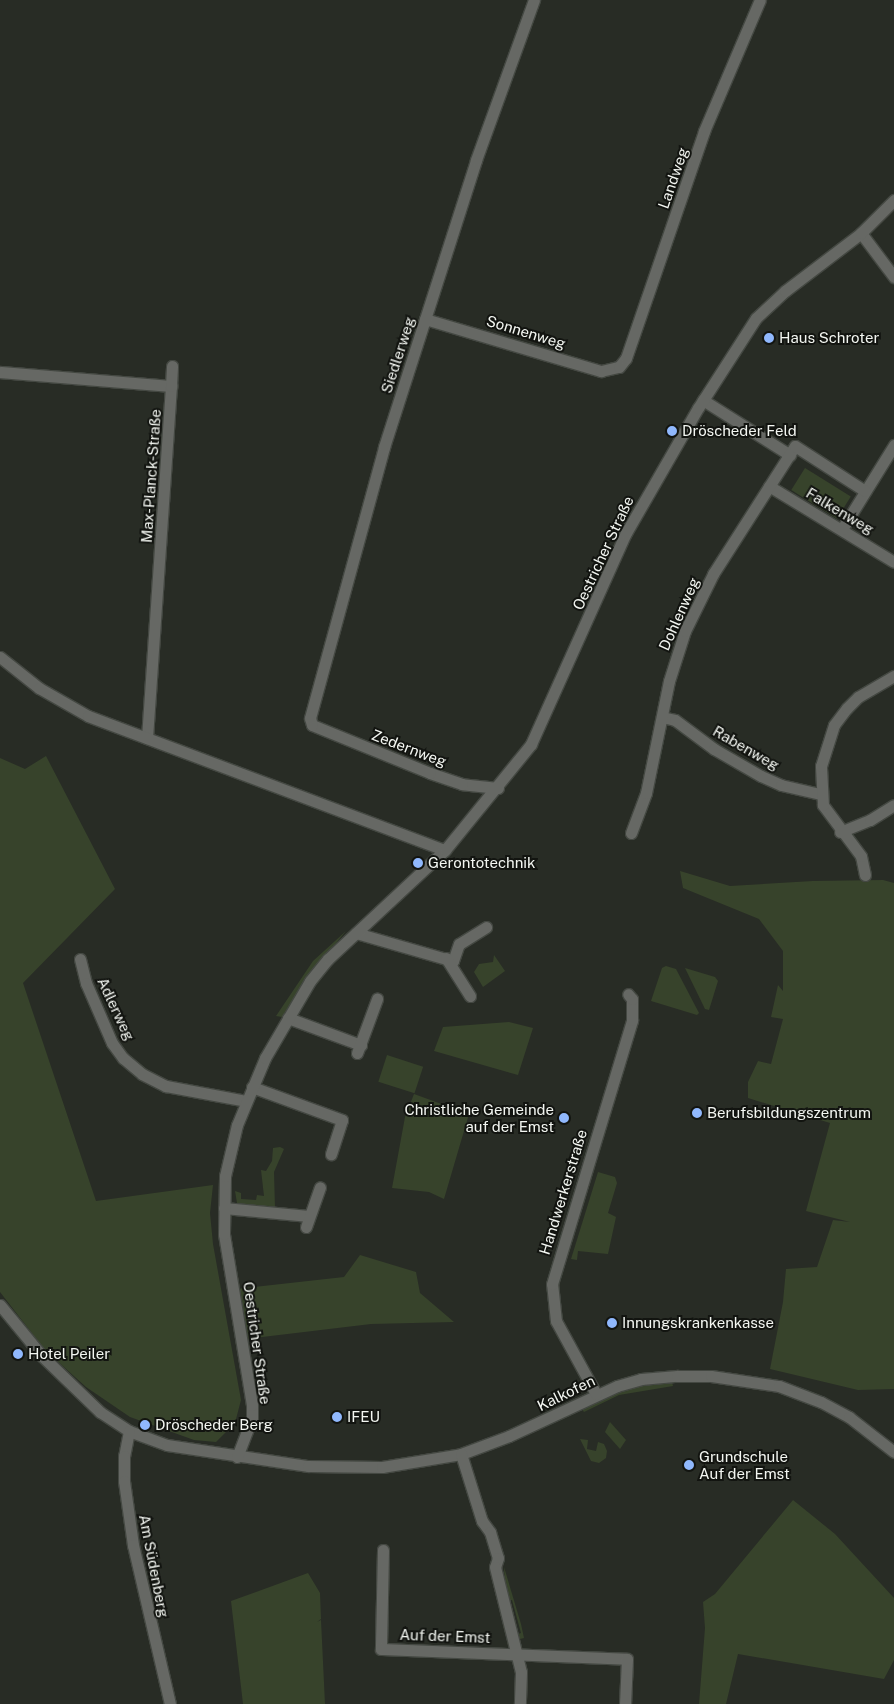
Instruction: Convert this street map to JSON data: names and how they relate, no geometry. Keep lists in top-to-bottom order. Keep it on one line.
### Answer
{"streets":{"street":["Landweg","Sonnenweg","Siedlerweg","Max-Planck-Straße","Falkenweg","Oestricher Straße","Dohlenweg","Zedernweg","Rabenweg","Adlerweg","Handwerkerstraße","Kalkofen","Am Südenberg","Auf der Emst"]},"crossings":[["Landweg","Sonnenweg"],["Sonnenweg","Siedlerweg"],["Siedlerweg","Zedernweg"],["Falkenweg","Dohlenweg"],["Oestricher Straße","Zedernweg"],["Oestricher Straße","Adlerweg"],["Oestricher Straße","Kalkofen"],["Dohlenweg","Rabenweg"],["Handwerkerstraße","Kalkofen"],["Kalkofen","Auf der Emst"]],"places":["Haus Schroter","Dröscheder Feld","Gerontotechnik","Berufsbildungszentrum","Christliche Gemeinde auf der Emst","Innungskrankenkasse","Hotel Peiler","IFEU","Dröscheder Berg","Grundschule Auf der Emst"]}
